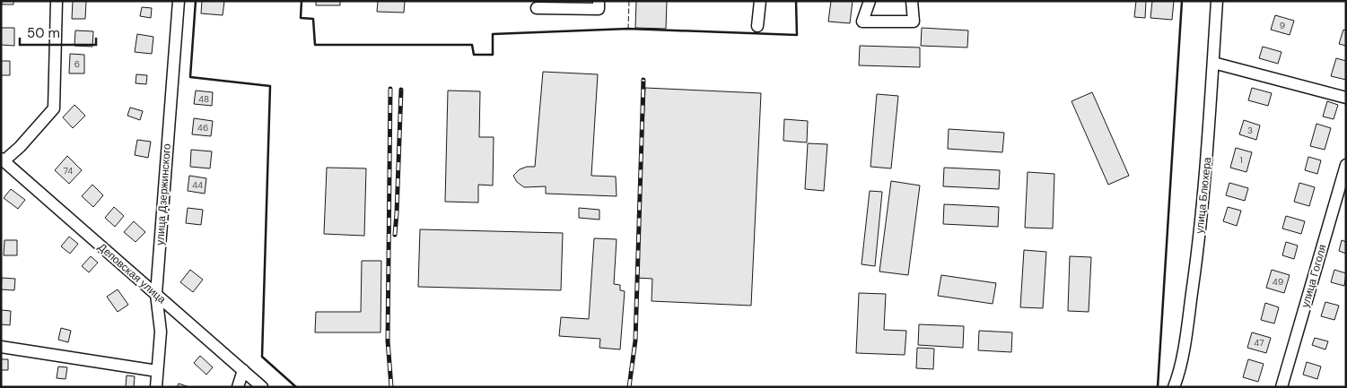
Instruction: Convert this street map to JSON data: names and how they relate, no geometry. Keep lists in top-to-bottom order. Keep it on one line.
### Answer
{"streets":{"street":["улица Дзержинского","улица Блюхера","Деповская улица","улица Гоголя"]},"crossings":[["улица Дзержинского","Деповская улица"]],"house_numbers":["9","6","48","46","3","1","74","44","49","47"],"scale_bar":"50 m"}
